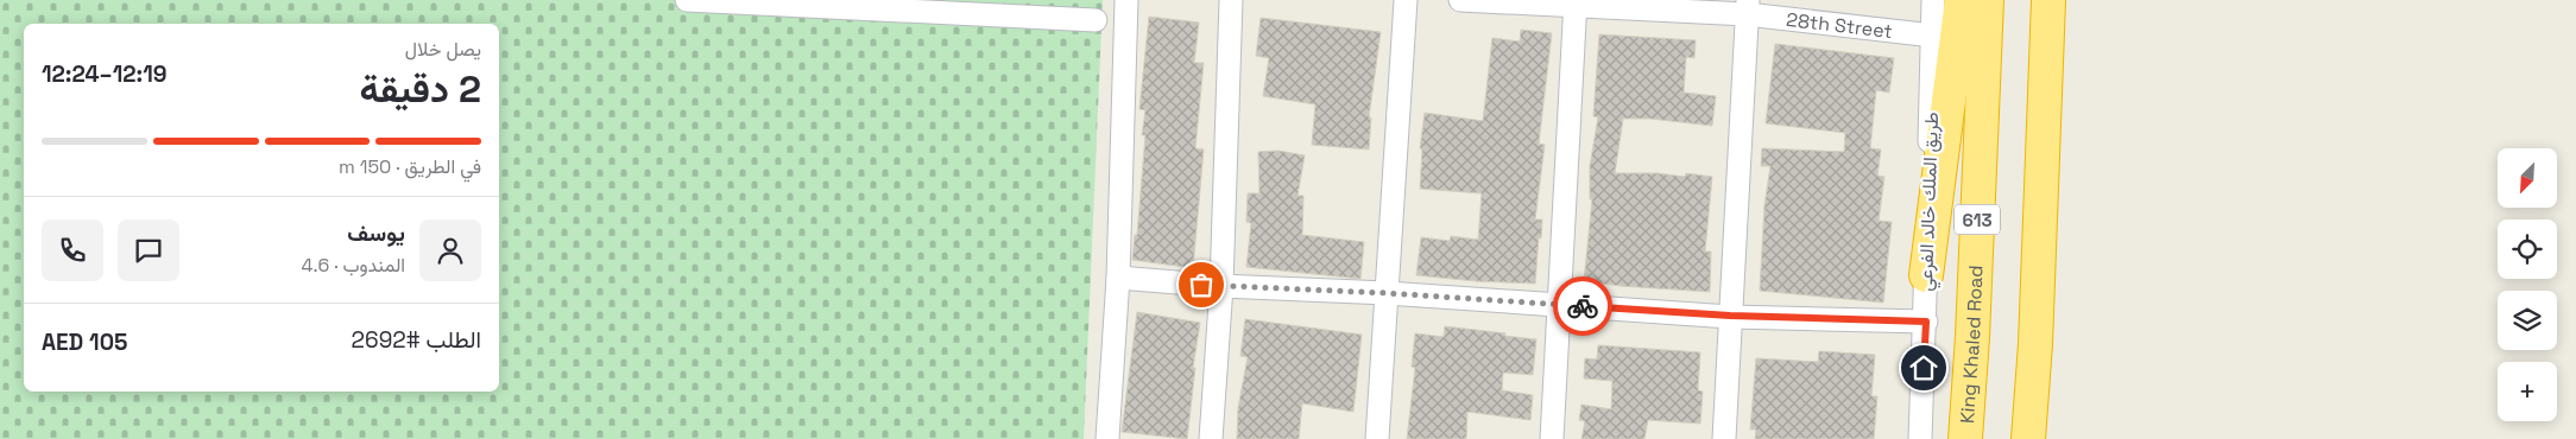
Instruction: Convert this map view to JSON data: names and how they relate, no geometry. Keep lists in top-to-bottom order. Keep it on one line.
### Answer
{"streets":{"highway":["613","King Khaled Road"],"street":["28th Street","طريق الملك خالد الفرعي"]},"crossings":[["28th Street","طريق الملك خالد الفرعي"]],"north":"bottom left","page":{"heading":["2 دقيقة","يصل خلال","12:19–12:24"],"panel":["يوسف","المندوب · 4.6","الطلب #2692","AED 105"],"bar":"في الطريق · 150 m","map_buttons":"+"}}
